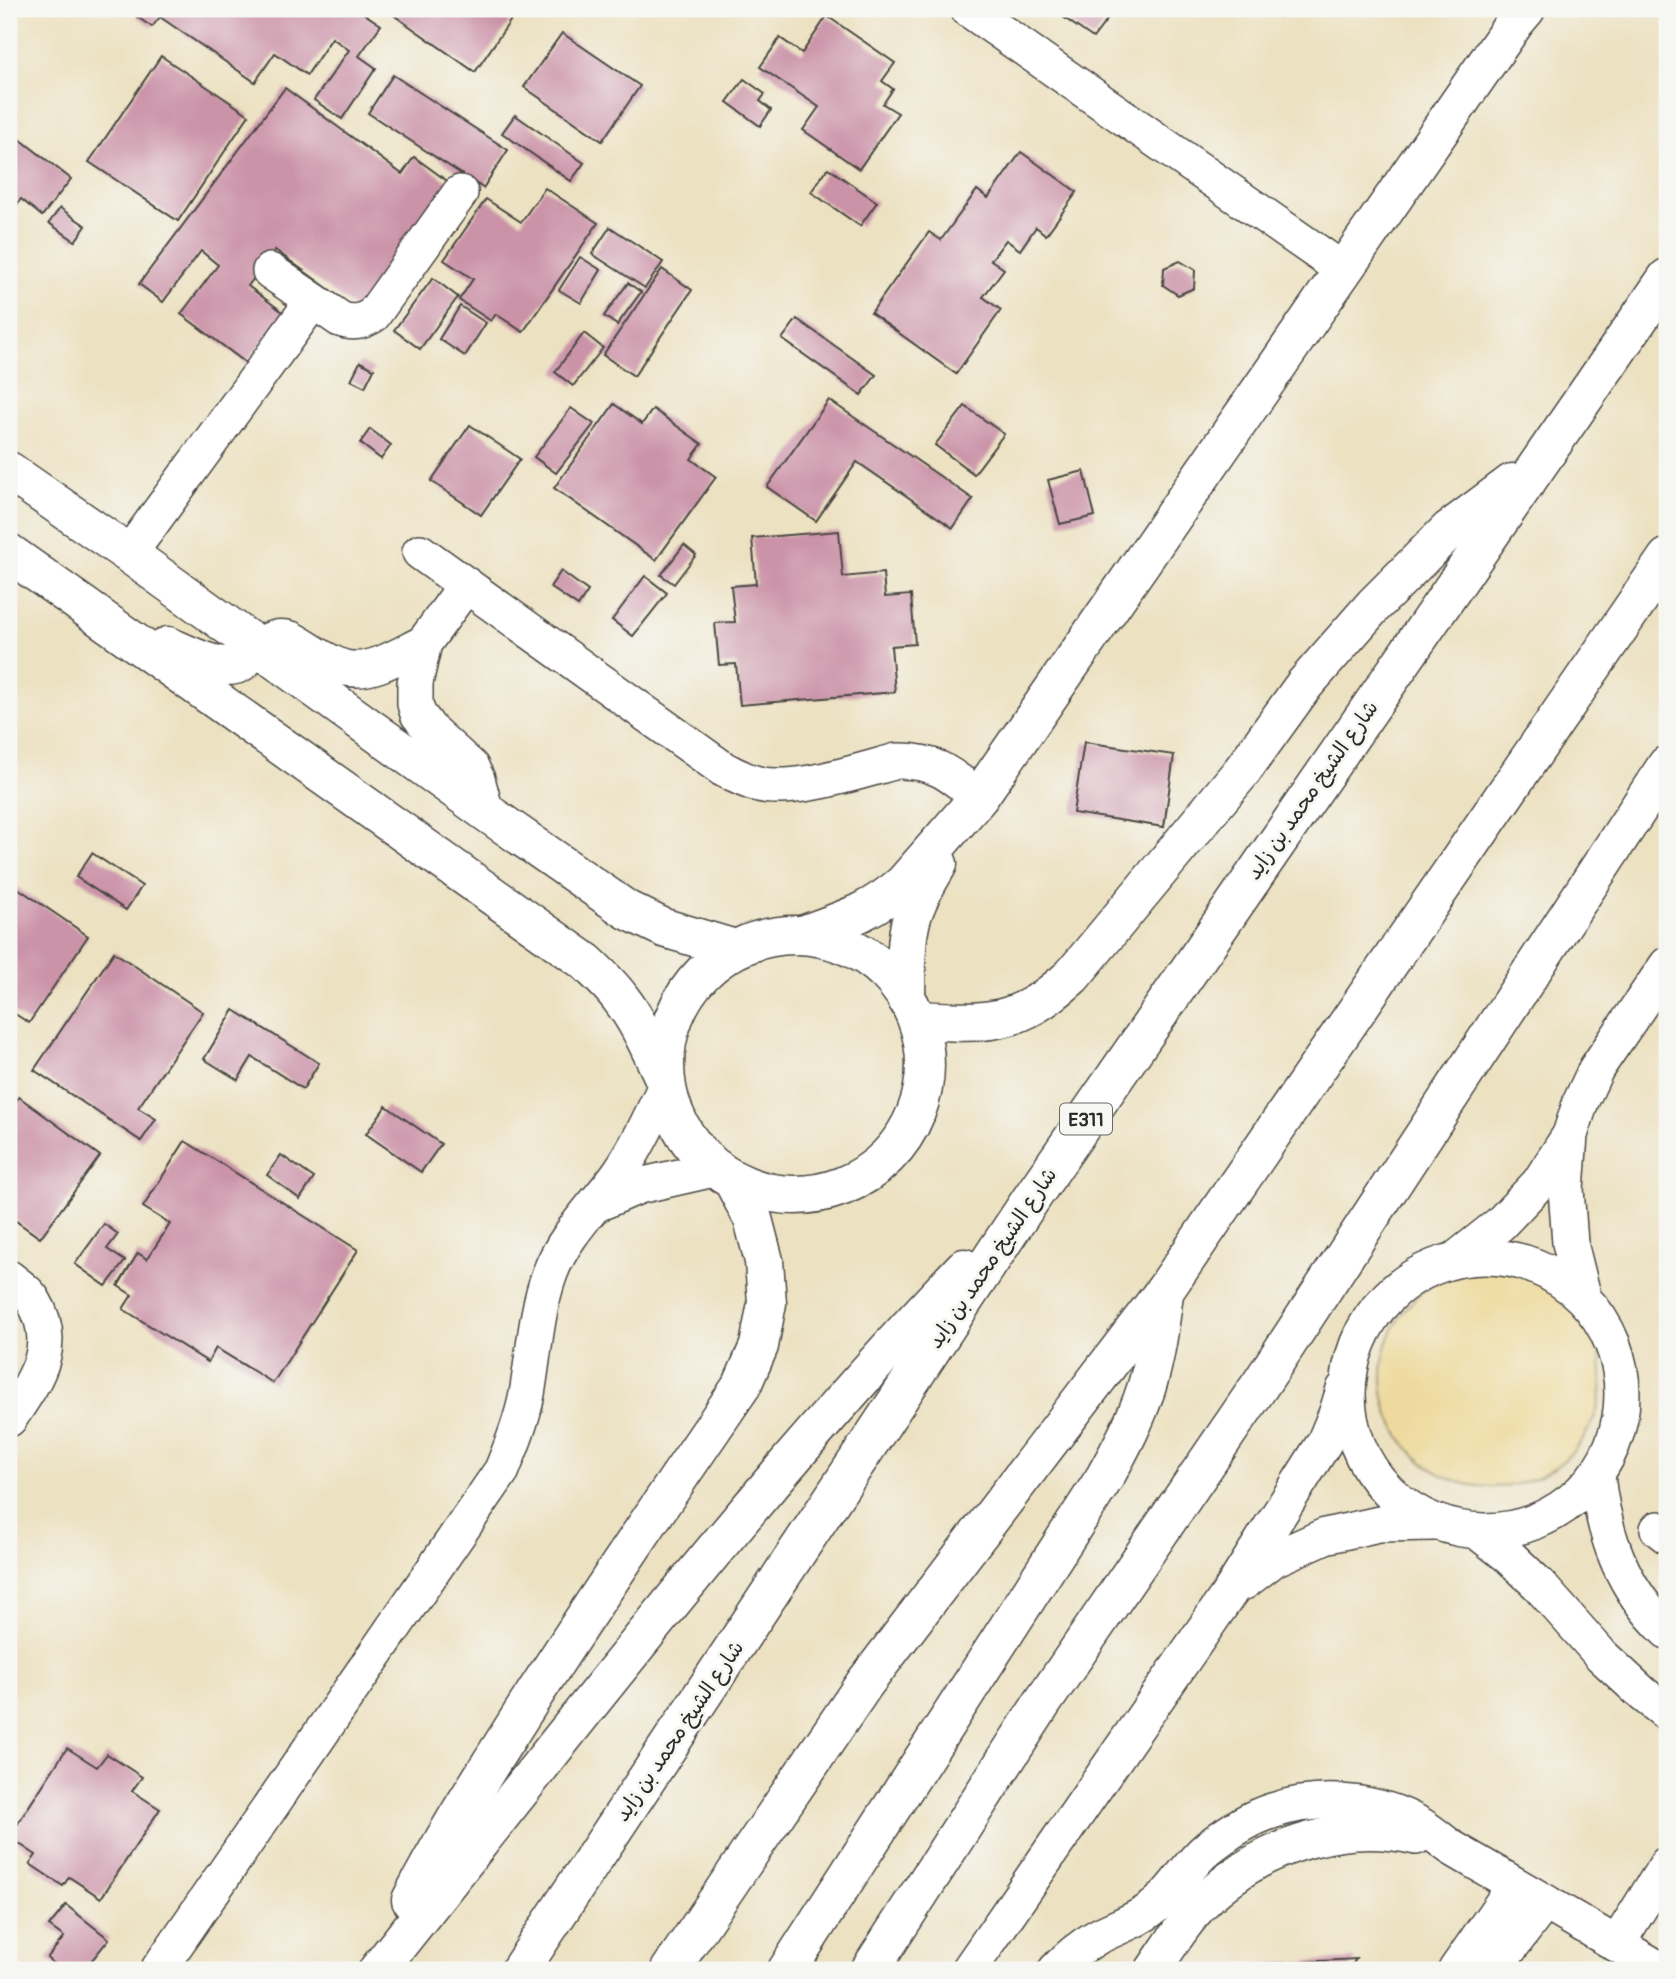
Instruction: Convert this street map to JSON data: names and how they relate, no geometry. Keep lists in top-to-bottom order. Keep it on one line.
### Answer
{"streets":{"main road":["شارع الشيخ محمد بن زايد","E311"]}}
